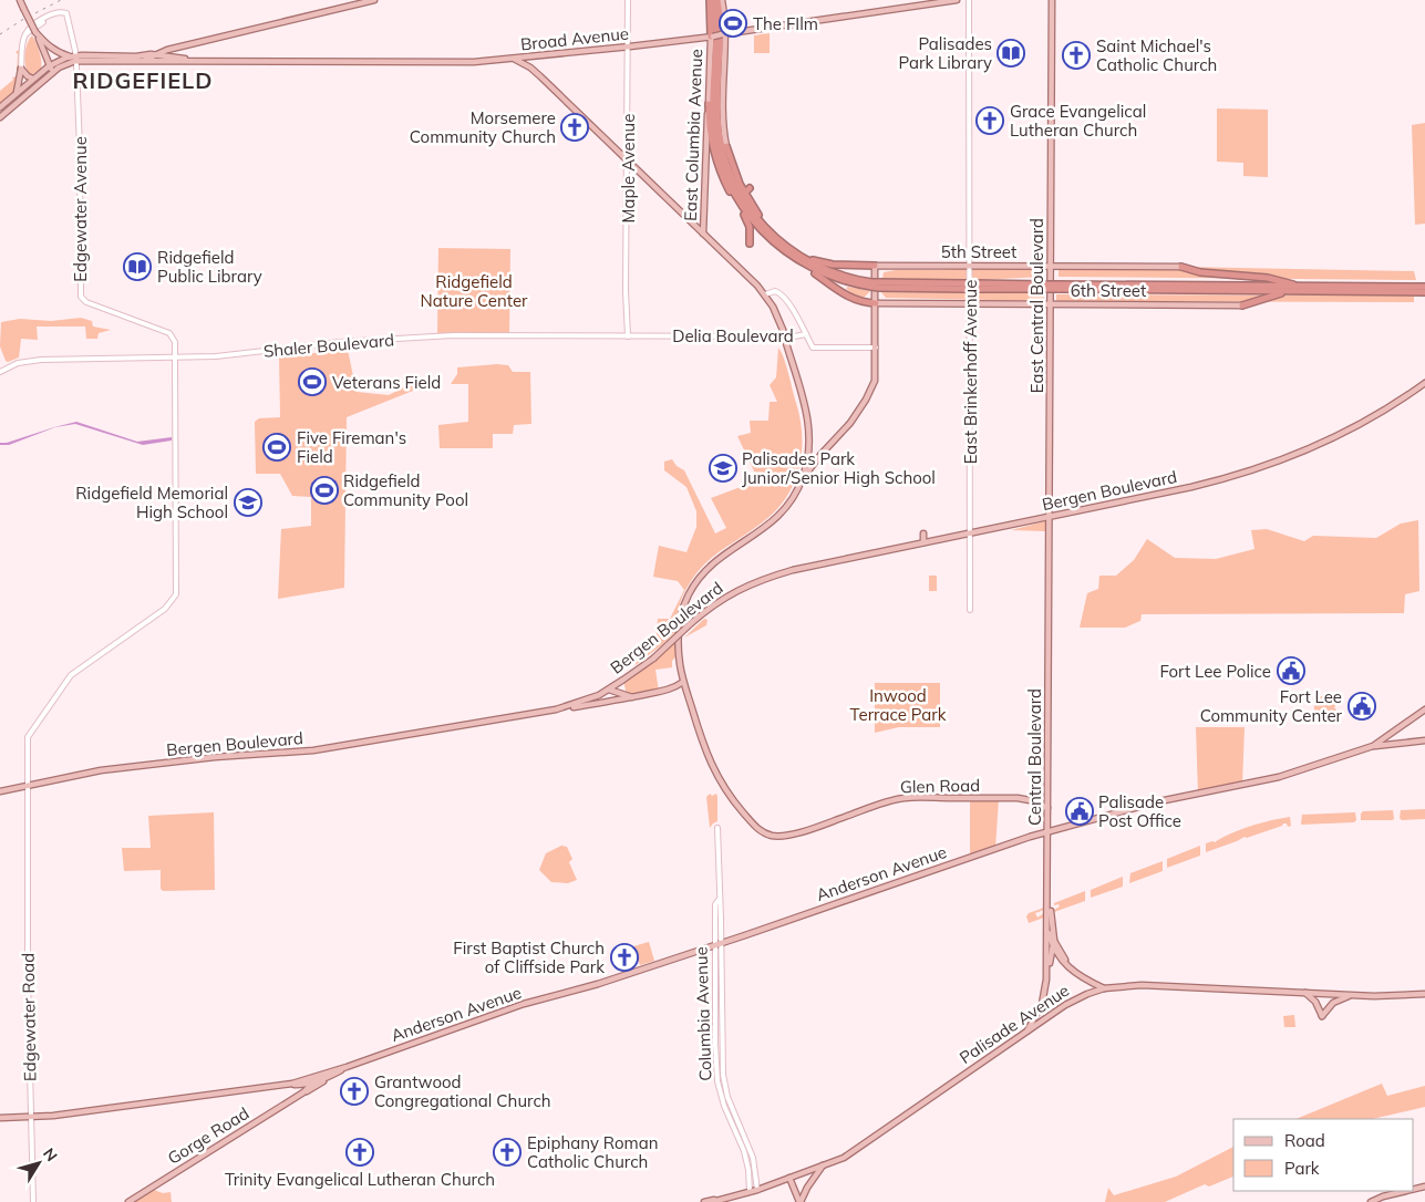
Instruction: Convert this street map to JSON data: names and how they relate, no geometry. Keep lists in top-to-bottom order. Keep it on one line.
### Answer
{"streets":{"main road":["Broad Avenue","East Columbia Avenue","5th Street","6th Street","East Central Boulevard","Bergen Boulevard","Central Boulevard","Glen Road","Anderson Avenue","Palisade Avenue","Gorge Road"],"street":["Maple Avenue","Edgewater Avenue","Delia Boulevard","Shaler Boulevard","East Brinkerhoff Avenue","Columbia Avenue","Edgewater Road"]},"crossings":[["Broad Avenue","East Columbia Avenue"],["Broad Avenue","Maple Avenue"],["Broad Avenue","Edgewater Avenue"],["Maple Avenue","Shaler Boulevard"],["Edgewater Avenue","Shaler Boulevard"],["5th Street","East Central Boulevard"],["5th Street","East Brinkerhoff Avenue"],["6th Street","East Central Boulevard"],["6th Street","East Brinkerhoff Avenue"],["East Central Boulevard","Bergen Boulevard"],["East Central Boulevard","Central Boulevard"],["Delia Boulevard","Shaler Boulevard"],["East Brinkerhoff Avenue","Bergen Boulevard"],["Bergen Boulevard","Glen Road"],["Bergen Boulevard","Edgewater Road"],["Central Boulevard","Glen Road"],["Central Boulevard","Anderson Avenue"],["Central Boulevard","Palisade Avenue"],["Anderson Avenue","Columbia Avenue"],["Anderson Avenue","Edgewater Road"],["Anderson Avenue","Gorge Road"],["Columbia Avenue","Palisade Avenue"]],"districts":["RIDGEFIELD"],"parks":["Ridgefield Nature Center","Inwood Terrace Park"],"places":{"sports":["The FIlm","Veterans Field","Five Fireman's Field","Ridgefield Community Pool"],"library":["Palisades Park Library","Ridgefield Public Library"],"church":["Saint Michael's Catholic Church","Grace Evangelical Lutheran Church","Morsemere Community Church","First Baptist Church of Cliffside Park","Grantwood Congregational Church","Trinity Evangelical Lutheran Church","Epiphany Roman Catholic Church"],"school or university":["Palisades Park Junior/Senior High School","Ridgefield Memorial High School"],"public building":["Fort Lee Police","Fort Lee Community Center","Palisade Post Office"]},"legend":["Road","Park"],"north":"top right"}
